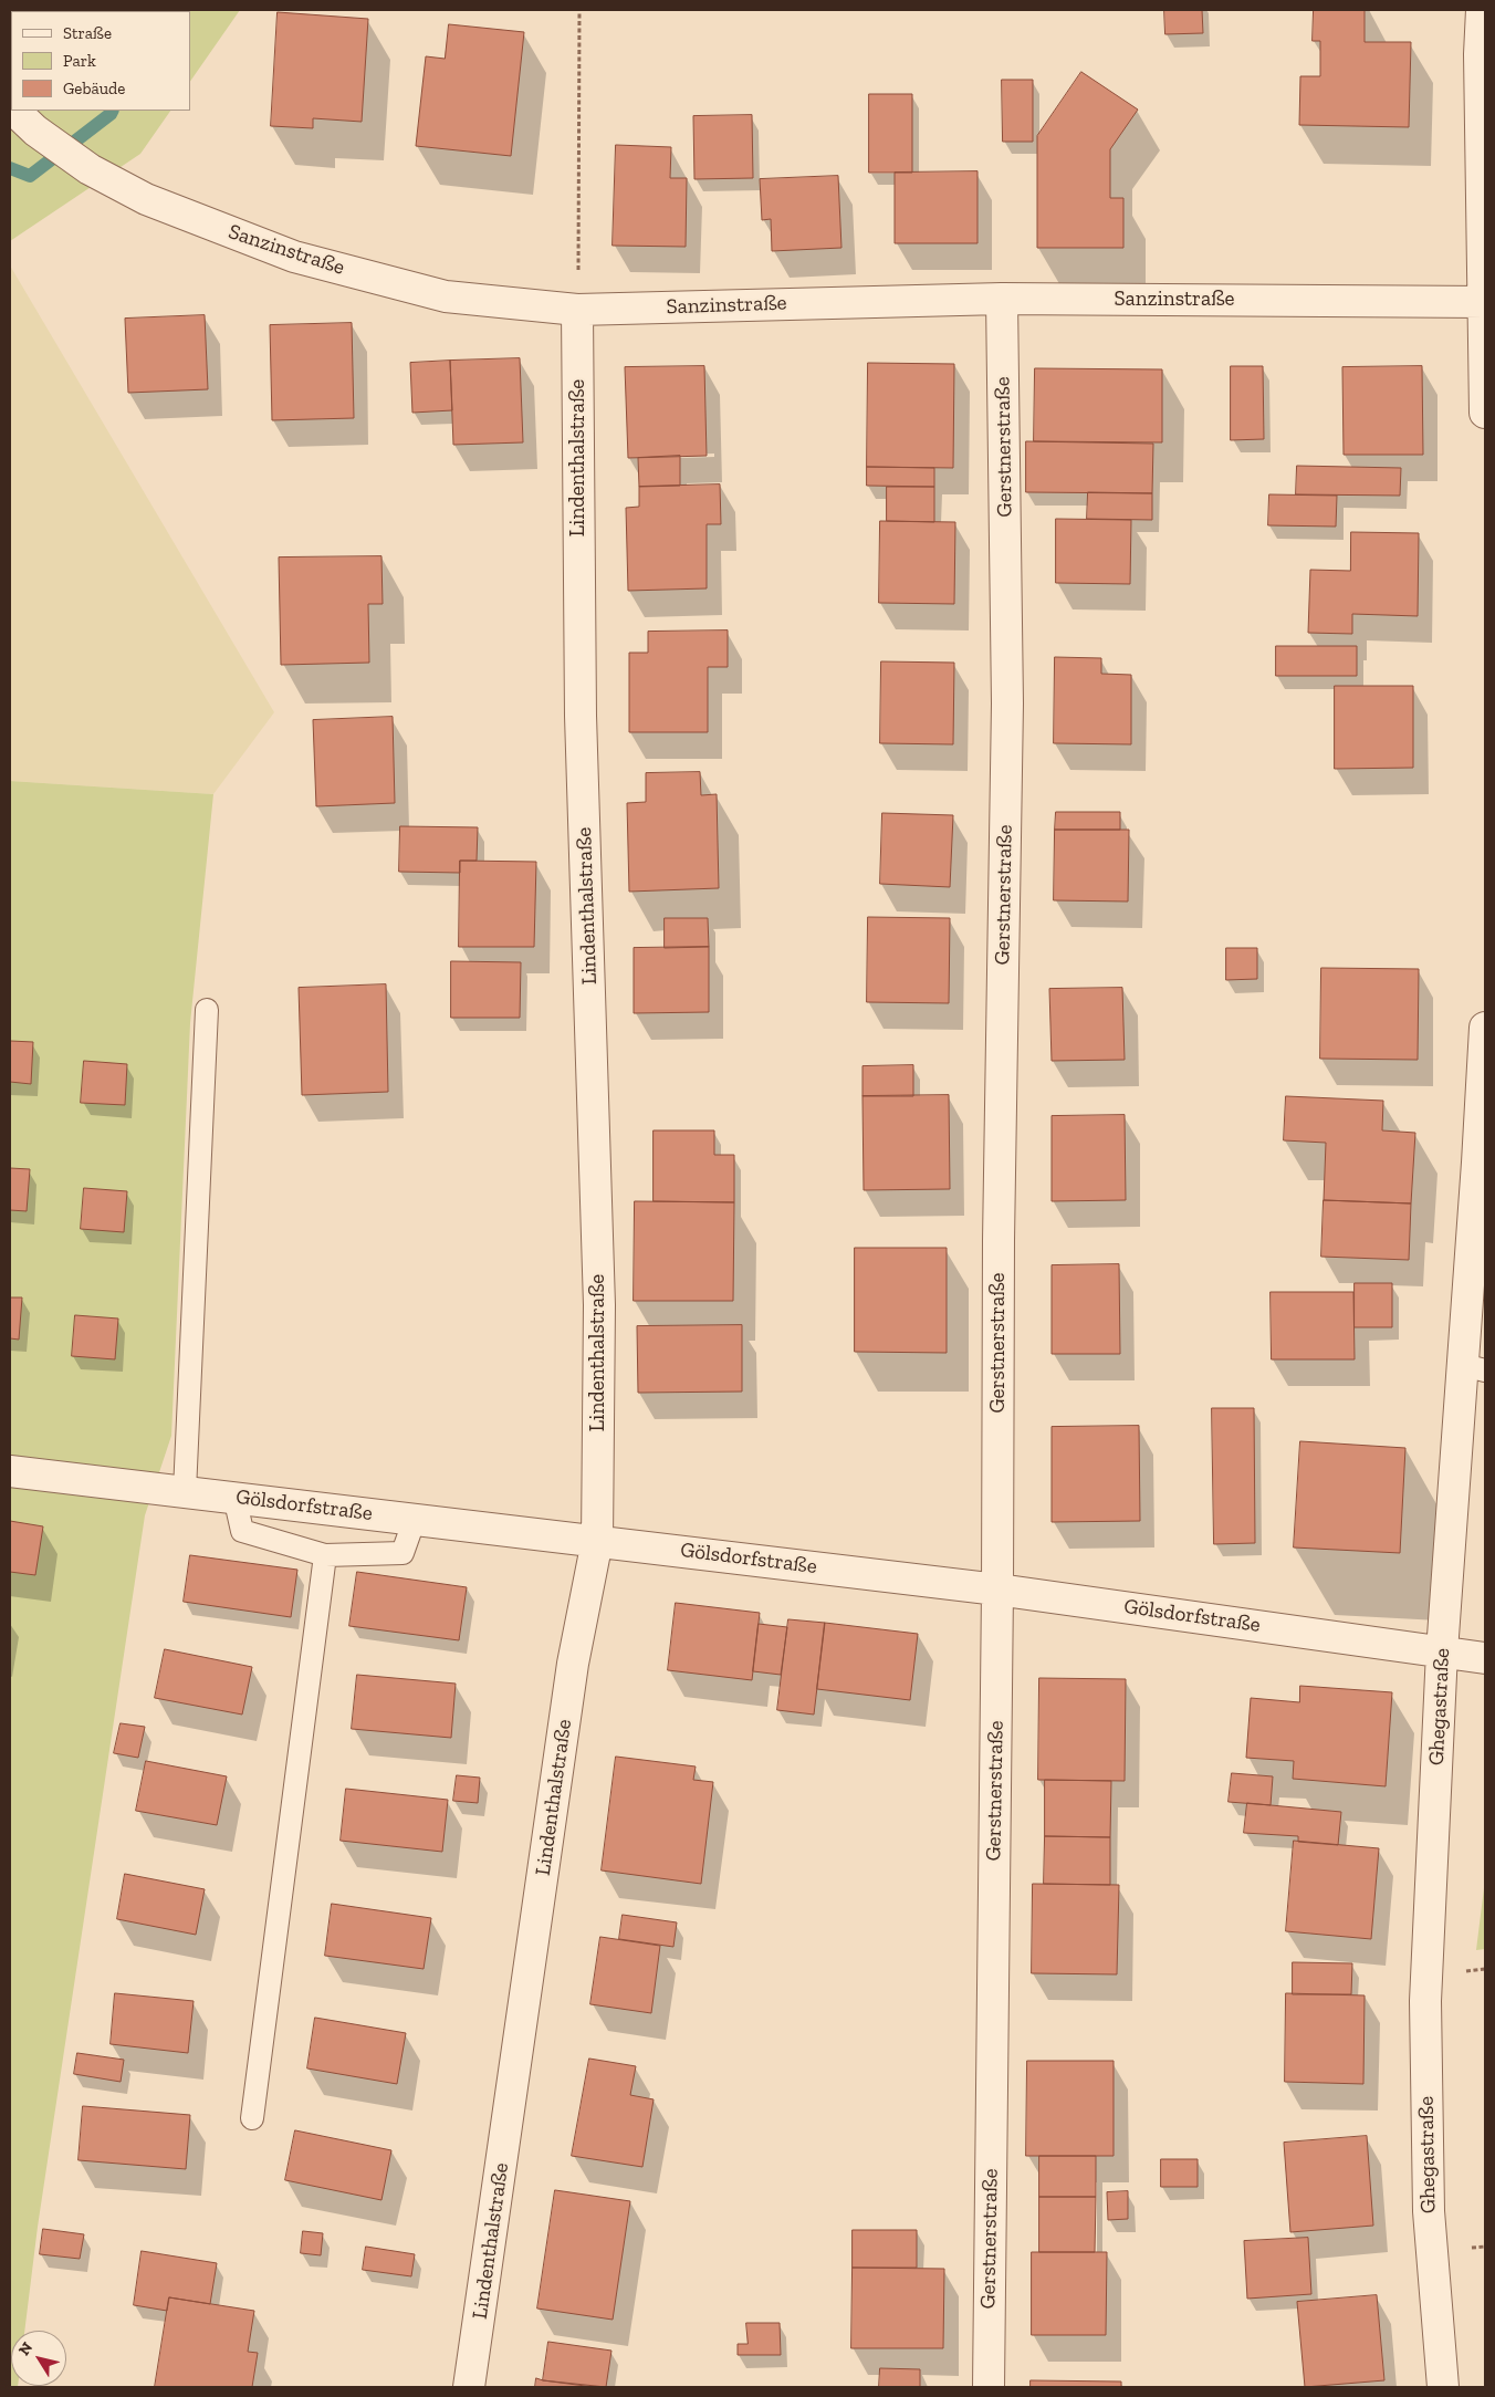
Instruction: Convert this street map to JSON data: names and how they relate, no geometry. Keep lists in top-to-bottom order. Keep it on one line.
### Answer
{"streets":{"street":["Sanzinstraße","Gerstnerstraße","Lindenthalstraße","Gölsdorfstraße","Ghegastraße"]},"crossings":[["Sanzinstraße","Gerstnerstraße"],["Sanzinstraße","Lindenthalstraße"],["Gerstnerstraße","Gölsdorfstraße"],["Lindenthalstraße","Gölsdorfstraße"],["Gölsdorfstraße","Ghegastraße"]],"legend":["Straße","Park","Gebäude"],"north":"top left"}
